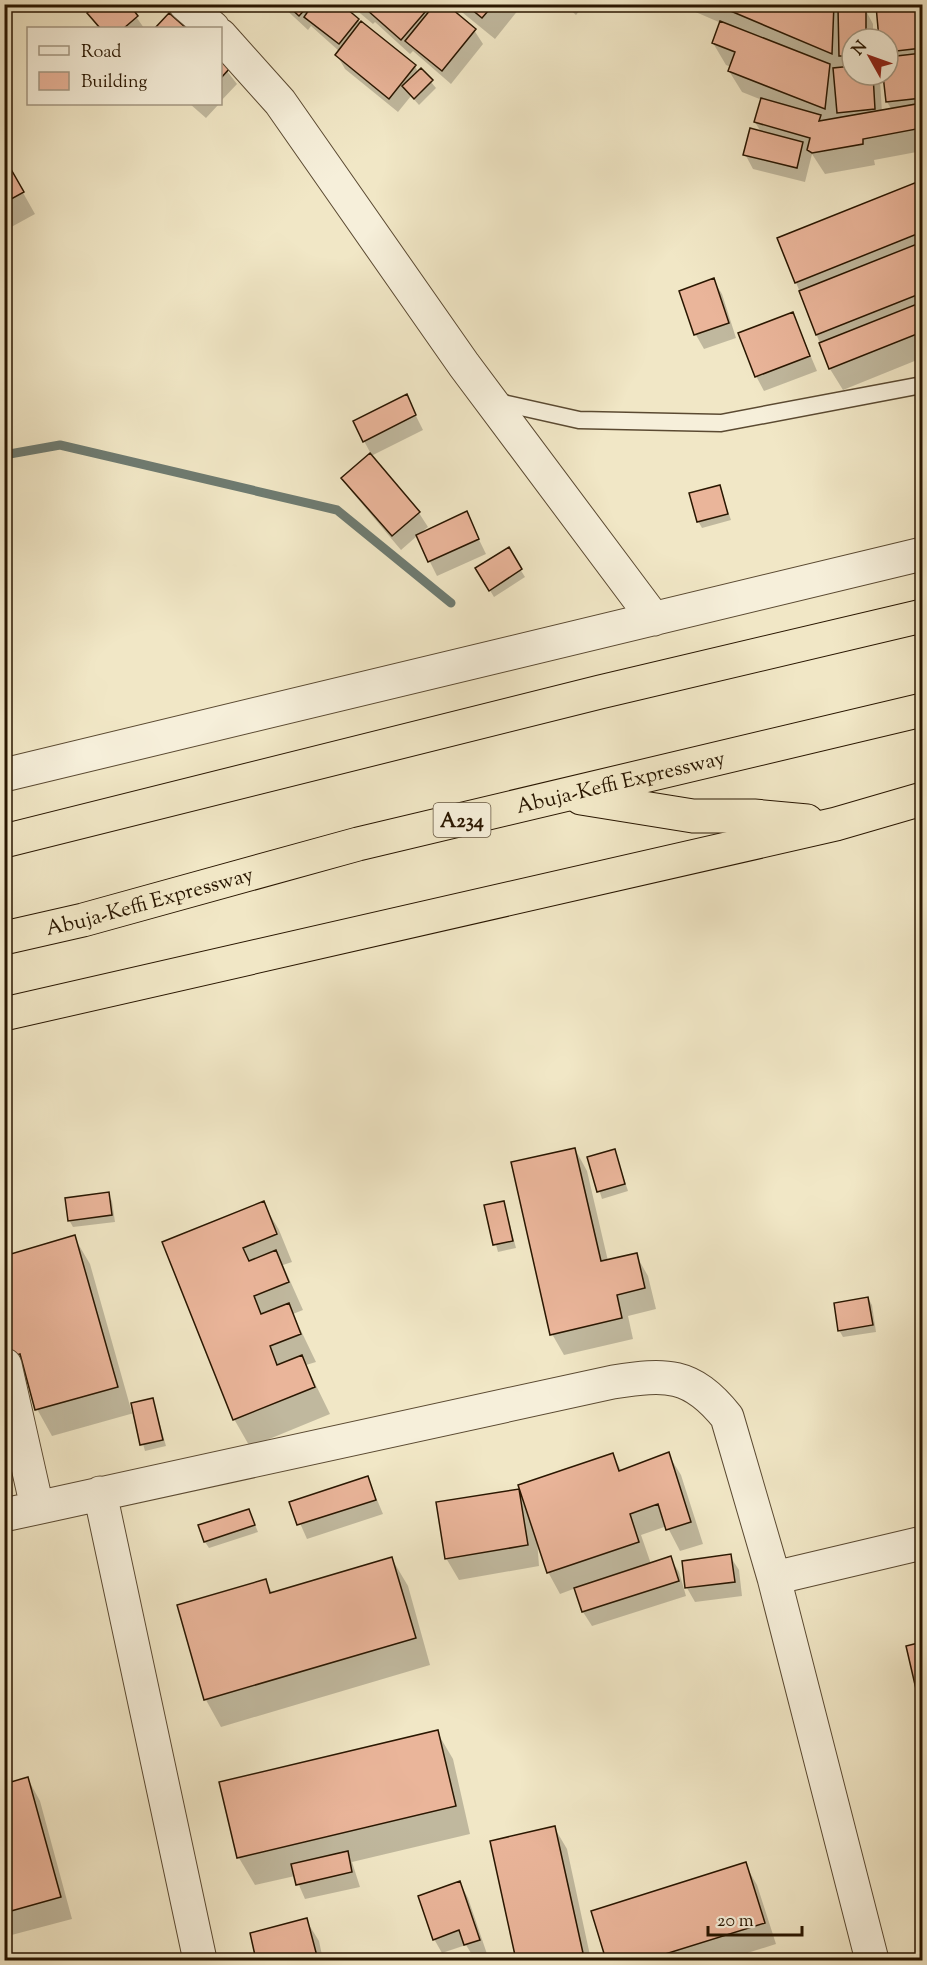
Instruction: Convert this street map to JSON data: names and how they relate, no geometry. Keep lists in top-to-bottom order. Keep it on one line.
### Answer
{"streets":{"highway":["Abuja-Keffi Expressway","A234"]},"legend":["Road","Building"],"scale_bar":"20 m","north":"top left"}
